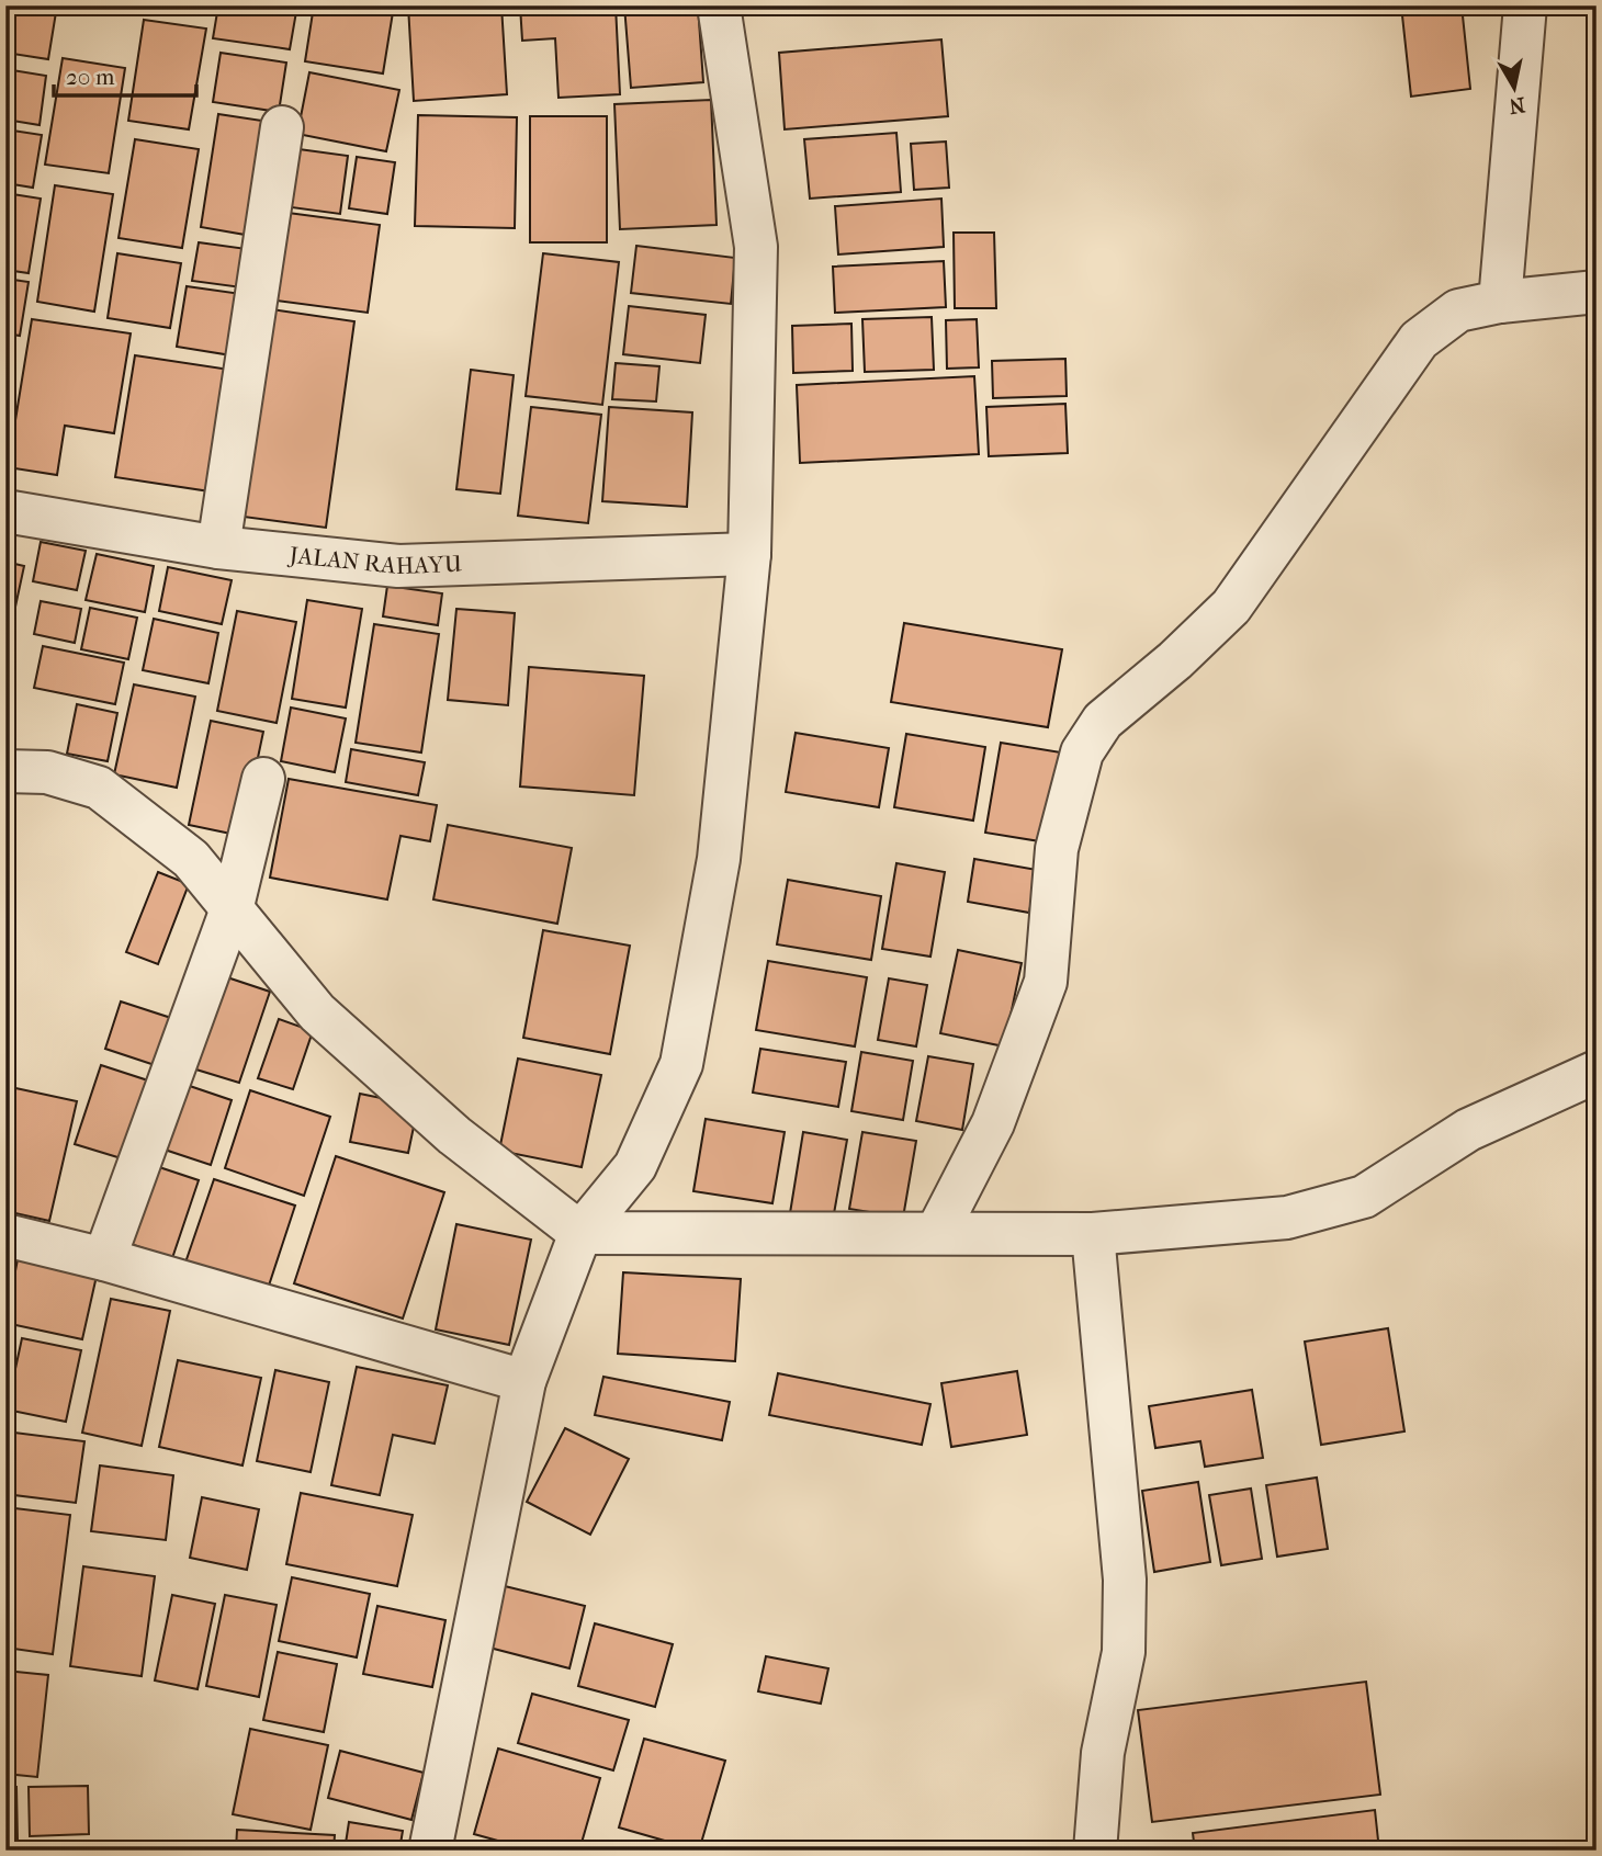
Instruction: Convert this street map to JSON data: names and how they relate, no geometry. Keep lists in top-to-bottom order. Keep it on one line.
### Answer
{"streets":{"street":["JALAN RAHAYU"]},"scale_bar":"20 m","north":"bottom"}
